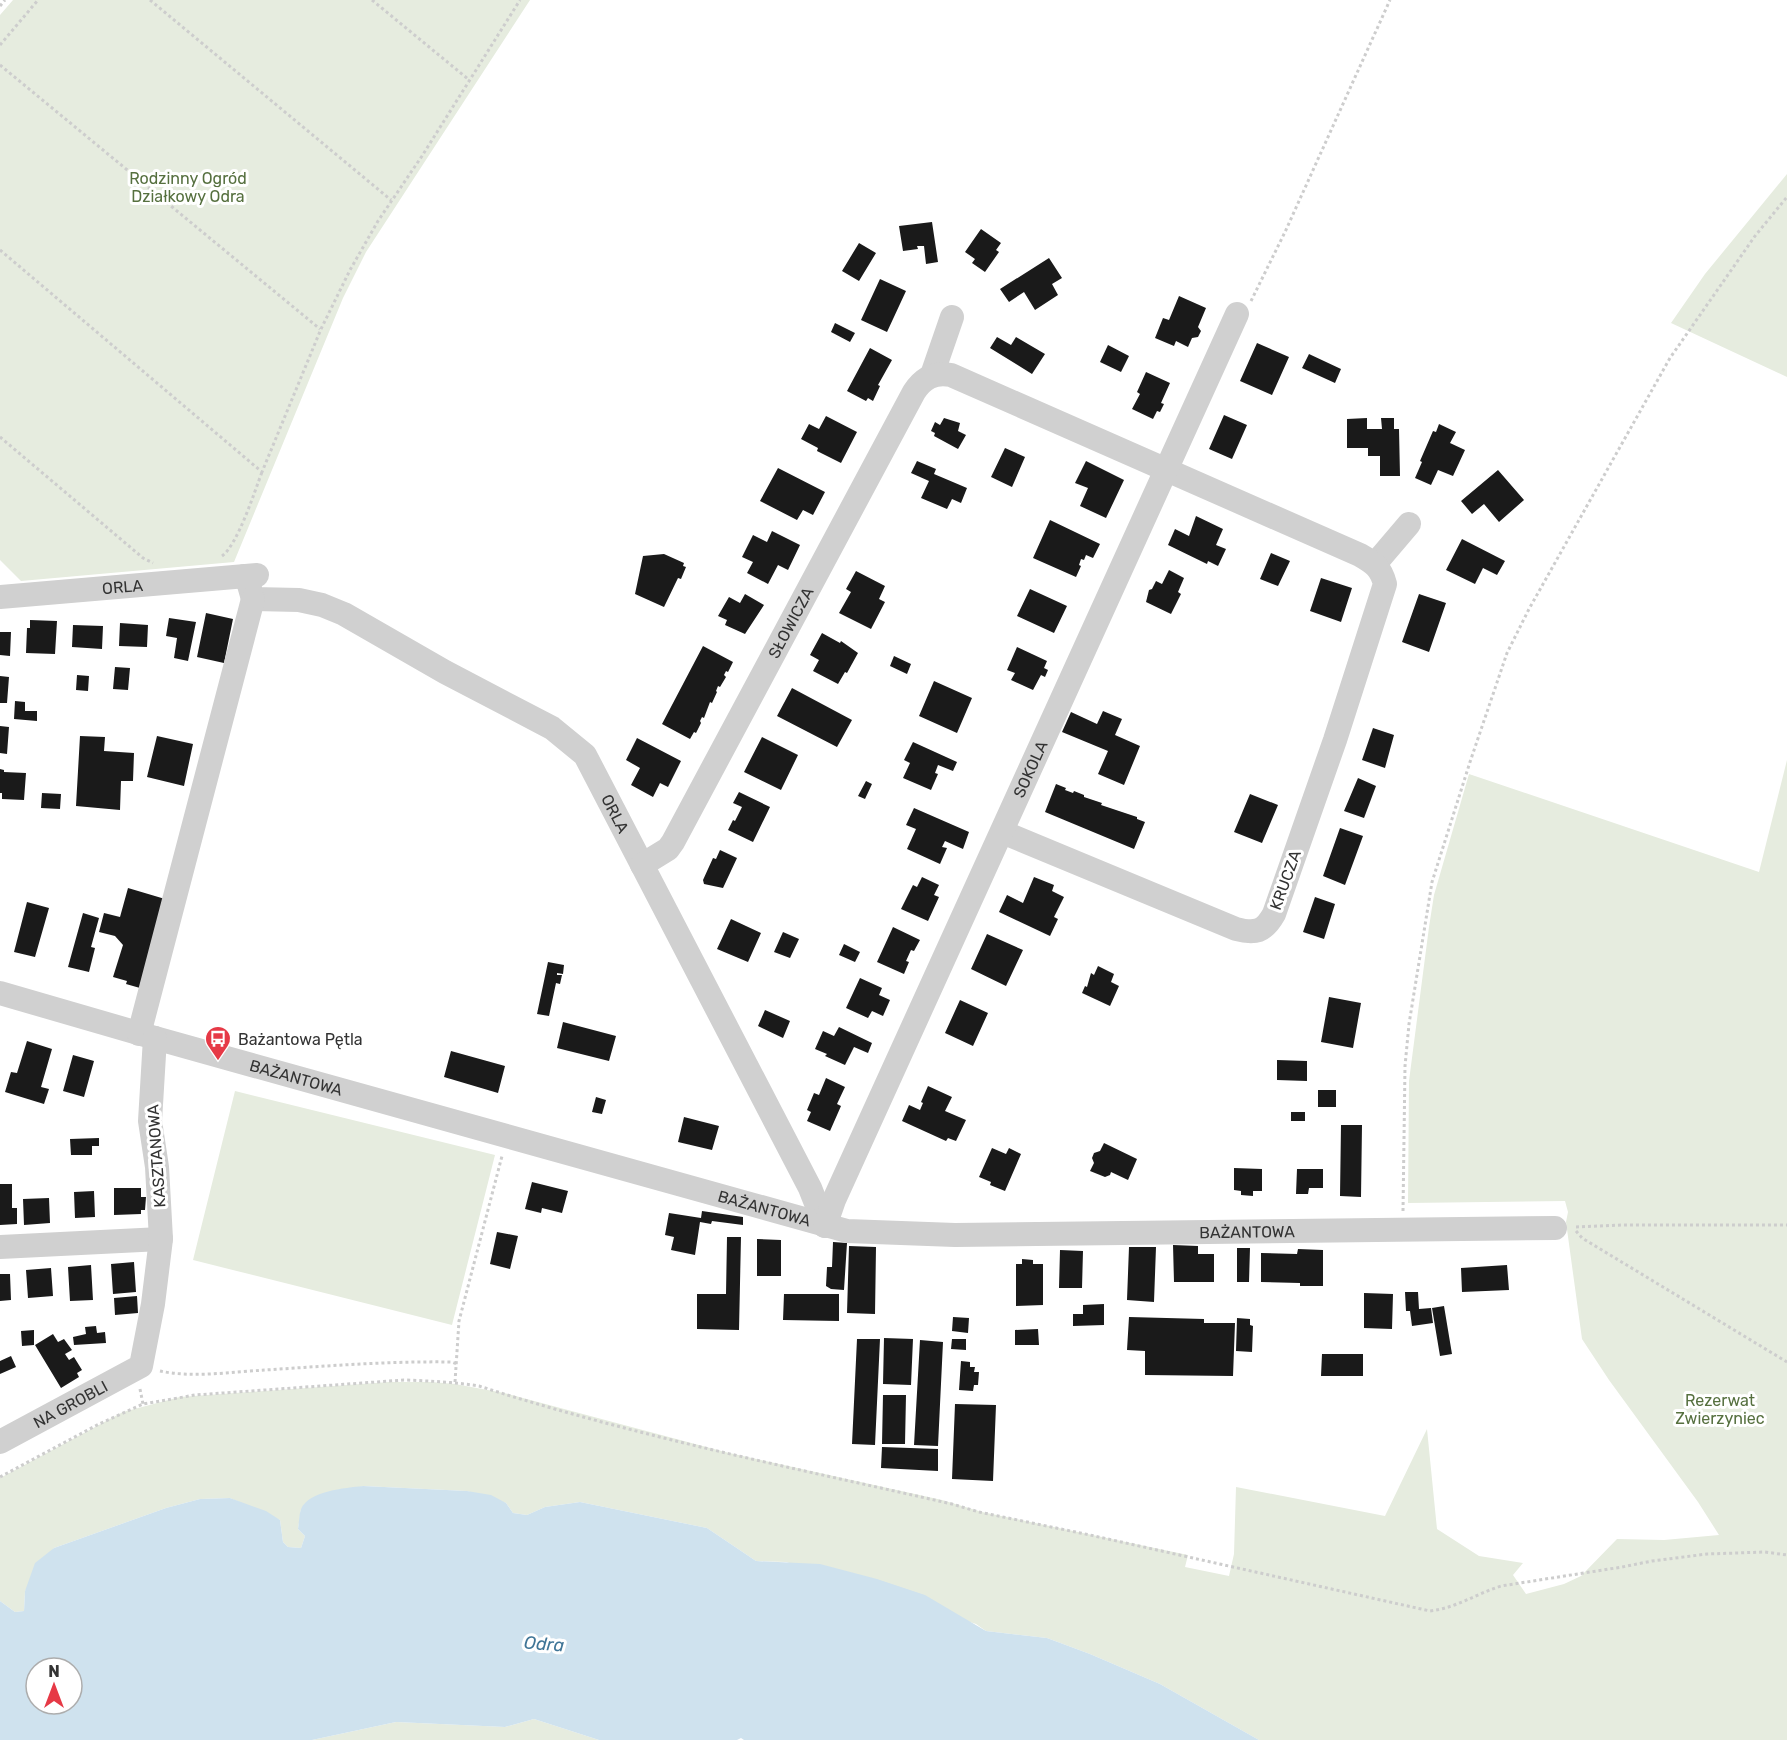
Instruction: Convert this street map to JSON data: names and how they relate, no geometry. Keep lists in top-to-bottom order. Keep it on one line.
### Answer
{"streets":{"street":["ORLA","SŁOWICZA","SOKOLA","KRUCZA","BAŻANTOWA","KASZTANOWA","NA GROBLI"]},"crossings":[["ORLA","SŁOWICZA"],["ORLA","SOKOLA"],["ORLA","BAŻANTOWA"],["ORLA","KASZTANOWA"],["SOKOLA","KRUCZA"],["SOKOLA","BAŻANTOWA"],["BAŻANTOWA","KASZTANOWA"],["KASZTANOWA","NA GROBLI"]],"water":["Odra"],"parks":["Rodzinny Ogród Działkowy Odra","Rezerwat Zwierzyniec"],"places":{"bus stop":["Bażantowa Pętla"]},"north":"top"}
